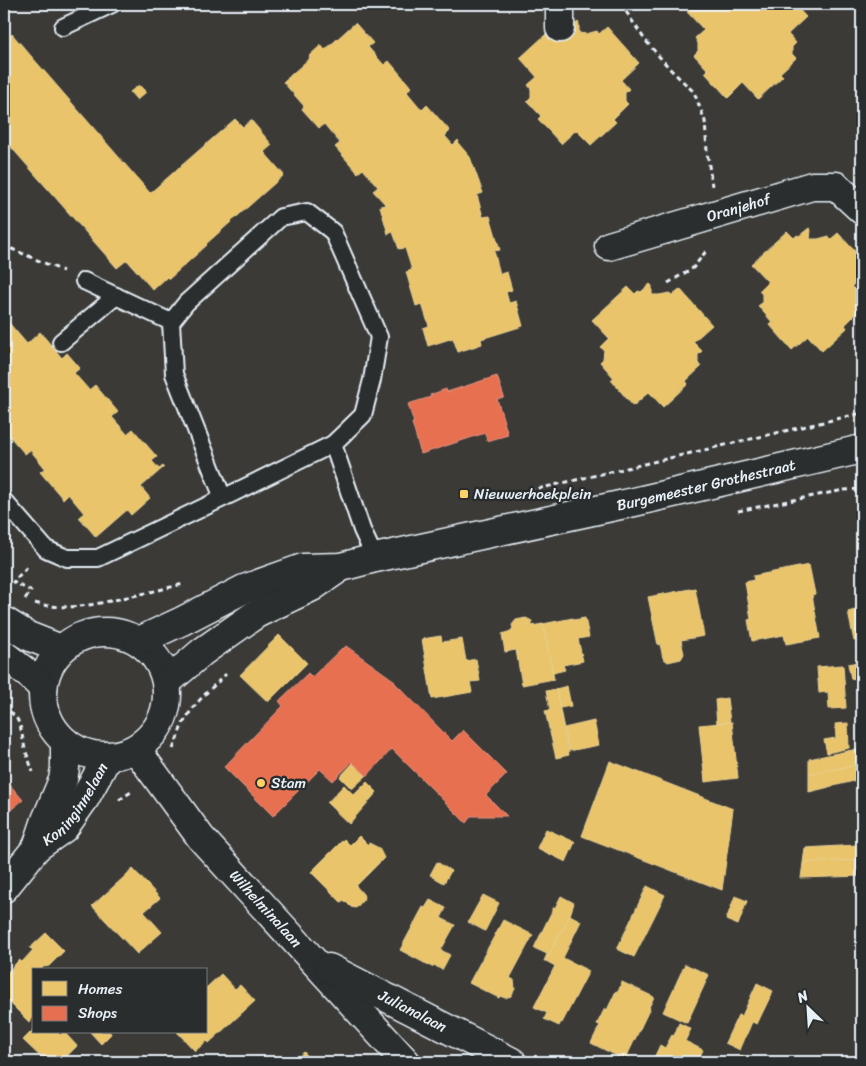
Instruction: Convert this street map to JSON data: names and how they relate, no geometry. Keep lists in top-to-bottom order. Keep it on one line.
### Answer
{"streets":{"main road":["Oranjehof","Burgemeester Grothestraat","Koninginnelaan","Wilhelminalaan","Julianalaan"]},"crossings":[["Koninginnelaan","Wilhelminalaan"],["Wilhelminalaan","Julianalaan"]],"places":{"transit":["Nieuwerhoekplein"],"other":["Stam"]},"legend":["Homes","Shops"],"north":"top left"}
